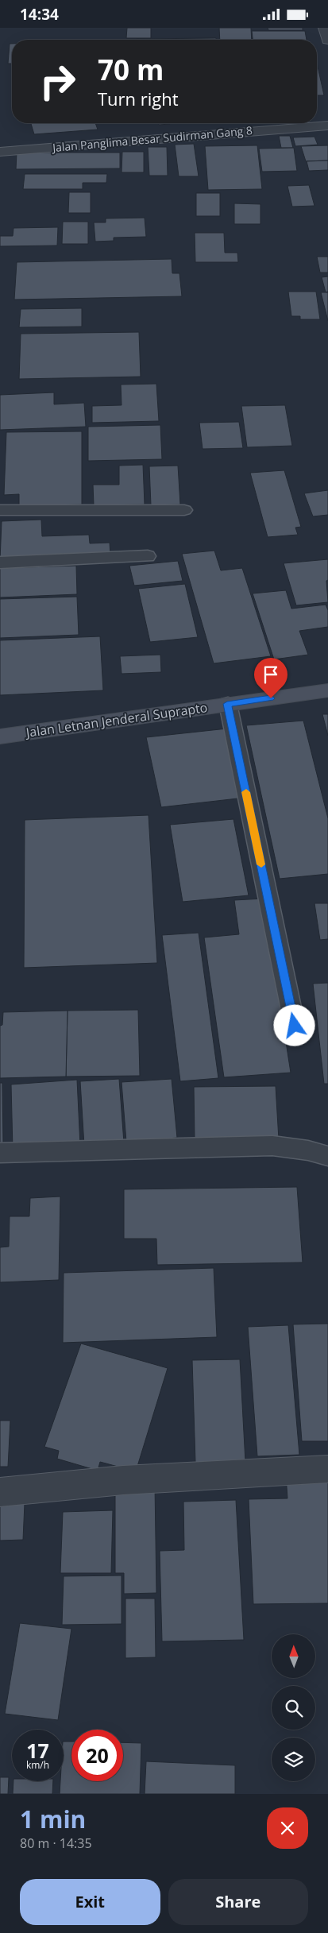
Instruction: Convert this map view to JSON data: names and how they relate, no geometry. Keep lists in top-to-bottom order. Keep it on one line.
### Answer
{"streets":{"main road":["Jalan Letnan Jenderal Suprapto"],"street":["Jalan Panglima Besar Sudirman Gang 8"]},"north":"top","page":{"status":"14:34","turn":["70 m","Turn right"],"speed":"17 km/h","limit":"20","heading":["1 min","80 m · 14:35"],"buttons":["Exit","Share"]}}
